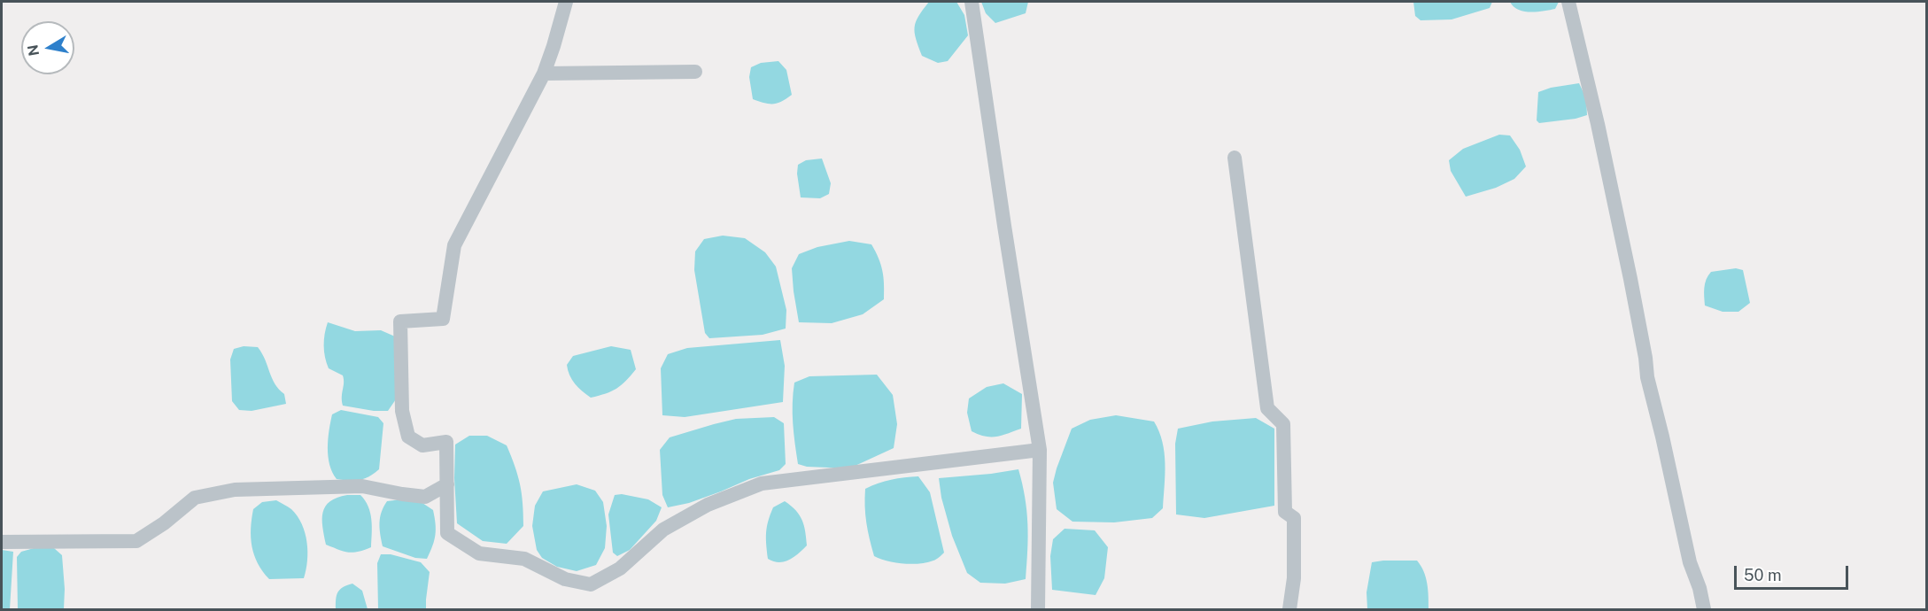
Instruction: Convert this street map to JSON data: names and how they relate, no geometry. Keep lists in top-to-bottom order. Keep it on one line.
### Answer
{"scale_bar":"50 m","north":"left"}
